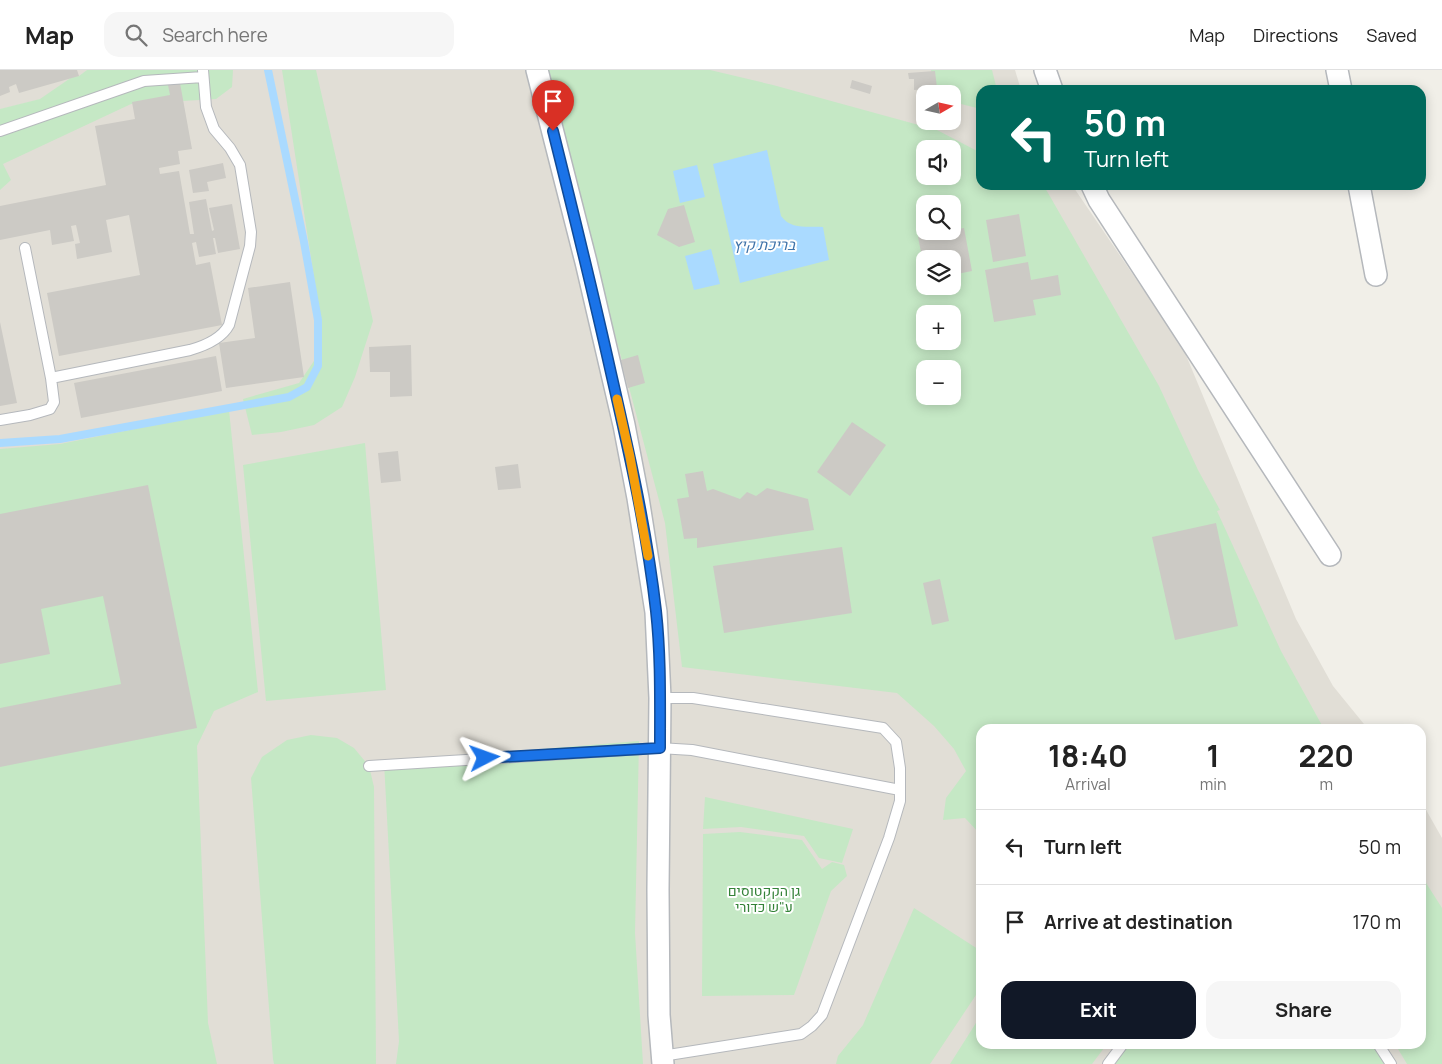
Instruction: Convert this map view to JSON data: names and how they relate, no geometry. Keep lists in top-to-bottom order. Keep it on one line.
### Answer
{"water":["בריכת קיץ"],"parks":["גן הקקטוסים ע\"ש כדורי"],"north":"right","page":{"header":"Map","search":"Search here","nav":["Map","Directions","Saved"],"map_buttons":["+","−"],"turn":["50 m","Turn left"],"eta":["18:40","Arrival","1","min","220","m"],"list":[{"name":"Turn left","value":"50 m"},{"name":"Arrive at destination","value":"170 m"}],"buttons":["Exit","Share"]}}
